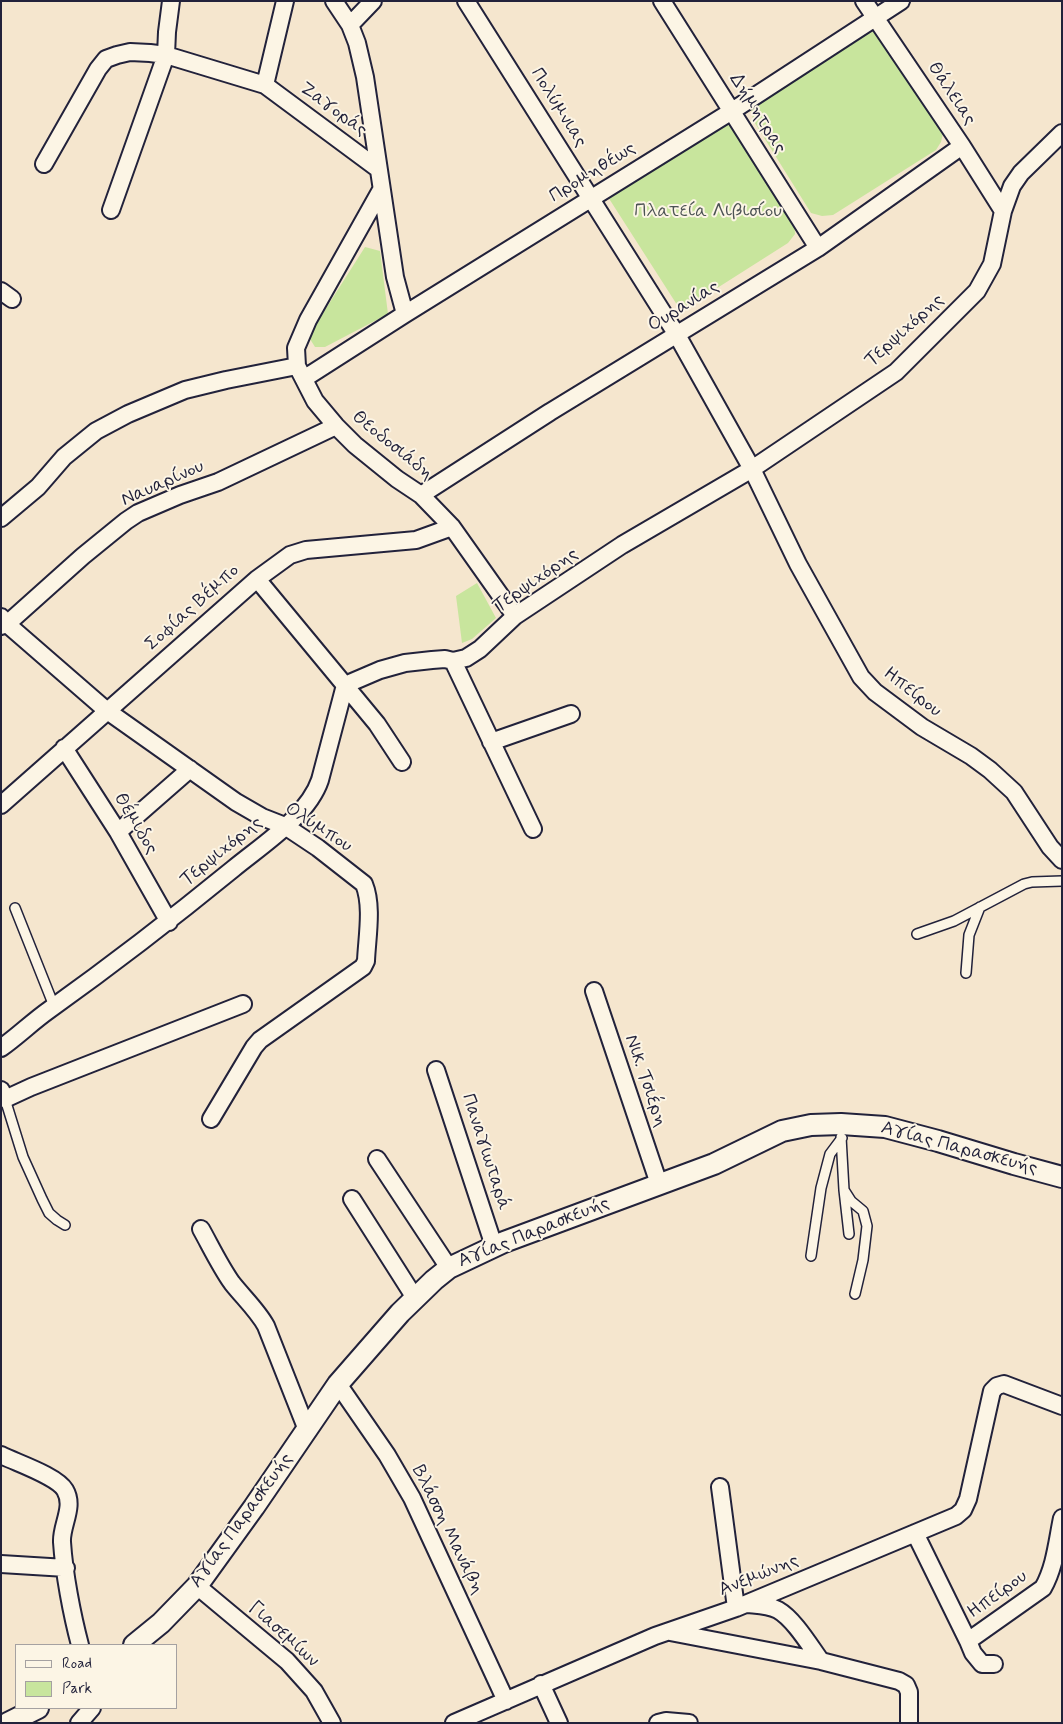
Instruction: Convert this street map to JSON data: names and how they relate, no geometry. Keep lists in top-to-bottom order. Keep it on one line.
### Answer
{"streets":{"street":["Θάλειας","Πολύμνιας","Ζαγοράς","Δήμητρας","Προμηθέως","Ουρανίας","Τερψιχόρης","Θεοδοσιάδη","Ναυαρίνου","Σοφίας Βέμπο","Ηπείρου","Θέμιδος","Ολύμπου","Νικ. Τσιέρη","Αγίας Παρασκευής","Παναγιωταρά","Βλάσση Μανάβη","Ανεμώνης","Γιασεμίων"]},"crossings":[["Θάλειας","Προμηθέως"],["Θάλειας","Ουρανίας"],["Θάλειας","Τερψιχόρης"],["Πολύμνιας","Προμηθέως"],["Πολύμνιας","Ουρανίας"],["Πολύμνιας","Τερψιχόρης"],["Πολύμνιας","Ηπείρου"],["Δήμητρας","Προμηθέως"],["Δήμητρας","Ουρανίας"],["Προμηθέως","Θεοδοσιάδη"],["Ουρανίας","Θεοδοσιάδη"],["Τερψιχόρης","Θεοδοσιάδη"],["Τερψιχόρης","Ηπείρου"],["Τερψιχόρης","Θέμιδος"],["Τερψιχόρης","Ολύμπου"],["Θεοδοσιάδη","Ναυαρίνου"],["Θεοδοσιάδη","Σοφίας Βέμπο"],["Ναυαρίνου","Ολύμπου"],["Σοφίας Βέμπο","Θέμιδος"],["Σοφίας Βέμπο","Ολύμπου"],["Ηπείρου","Ανεμώνης"],["Νικ. Τσιέρη","Αγίας Παρασκευής"],["Αγίας Παρασκευής","Παναγιωταρά"],["Αγίας Παρασκευής","Βλάσση Μανάβη"],["Αγίας Παρασκευής","Γιασεμίων"],["Βλάσση Μανάβη","Ανεμώνης"]],"parks":["Πλατεία Λιβισίου"],"legend":["Road","Park"]}
